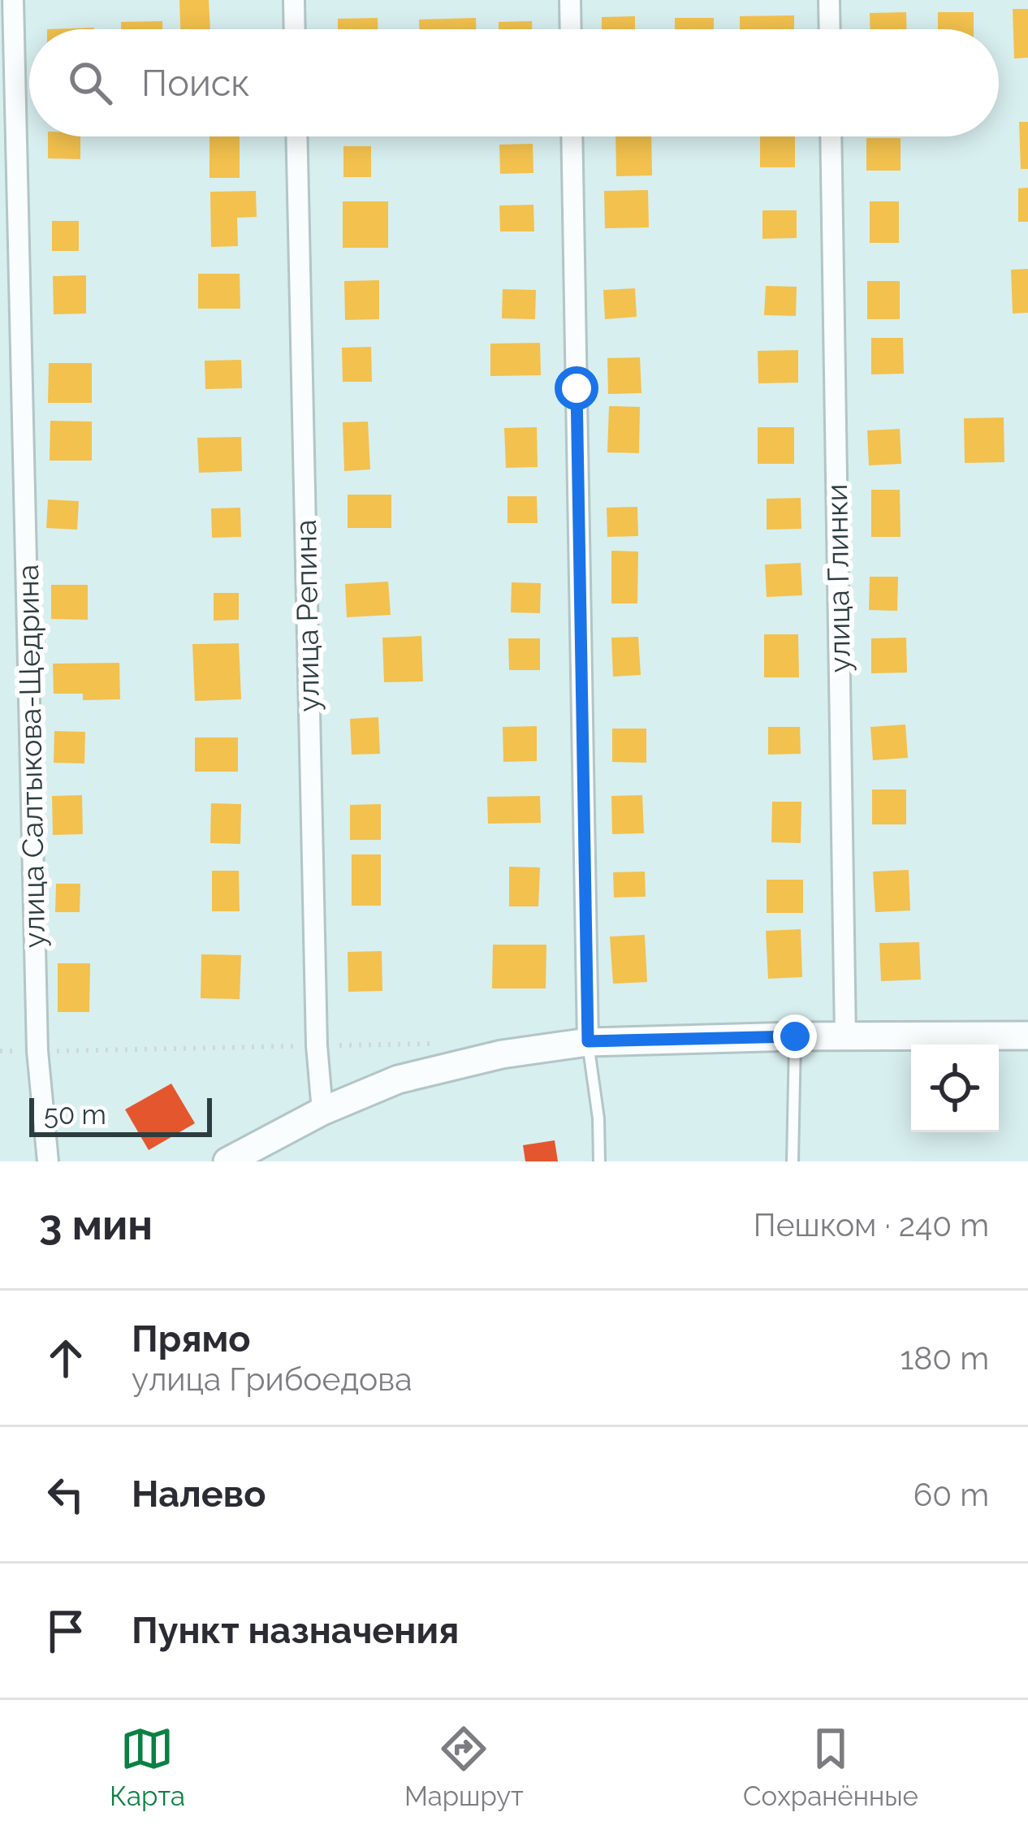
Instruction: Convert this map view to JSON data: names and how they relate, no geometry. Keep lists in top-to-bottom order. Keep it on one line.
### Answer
{"streets":{"street":["улица Глинки","улица Репина","улица Салтыкова-Щедрина"]},"scale_bar":"50 m","page":{"search":"Поиск","scale":"50 m","heading":["3 мин","Пешком · 240 m"],"list":[["Прямо","улица Грибоедова","180 m"],["Налево","60 m"],"Пункт назначения"],"nav":["Карта","Маршрут","Сохранённые"]}}
